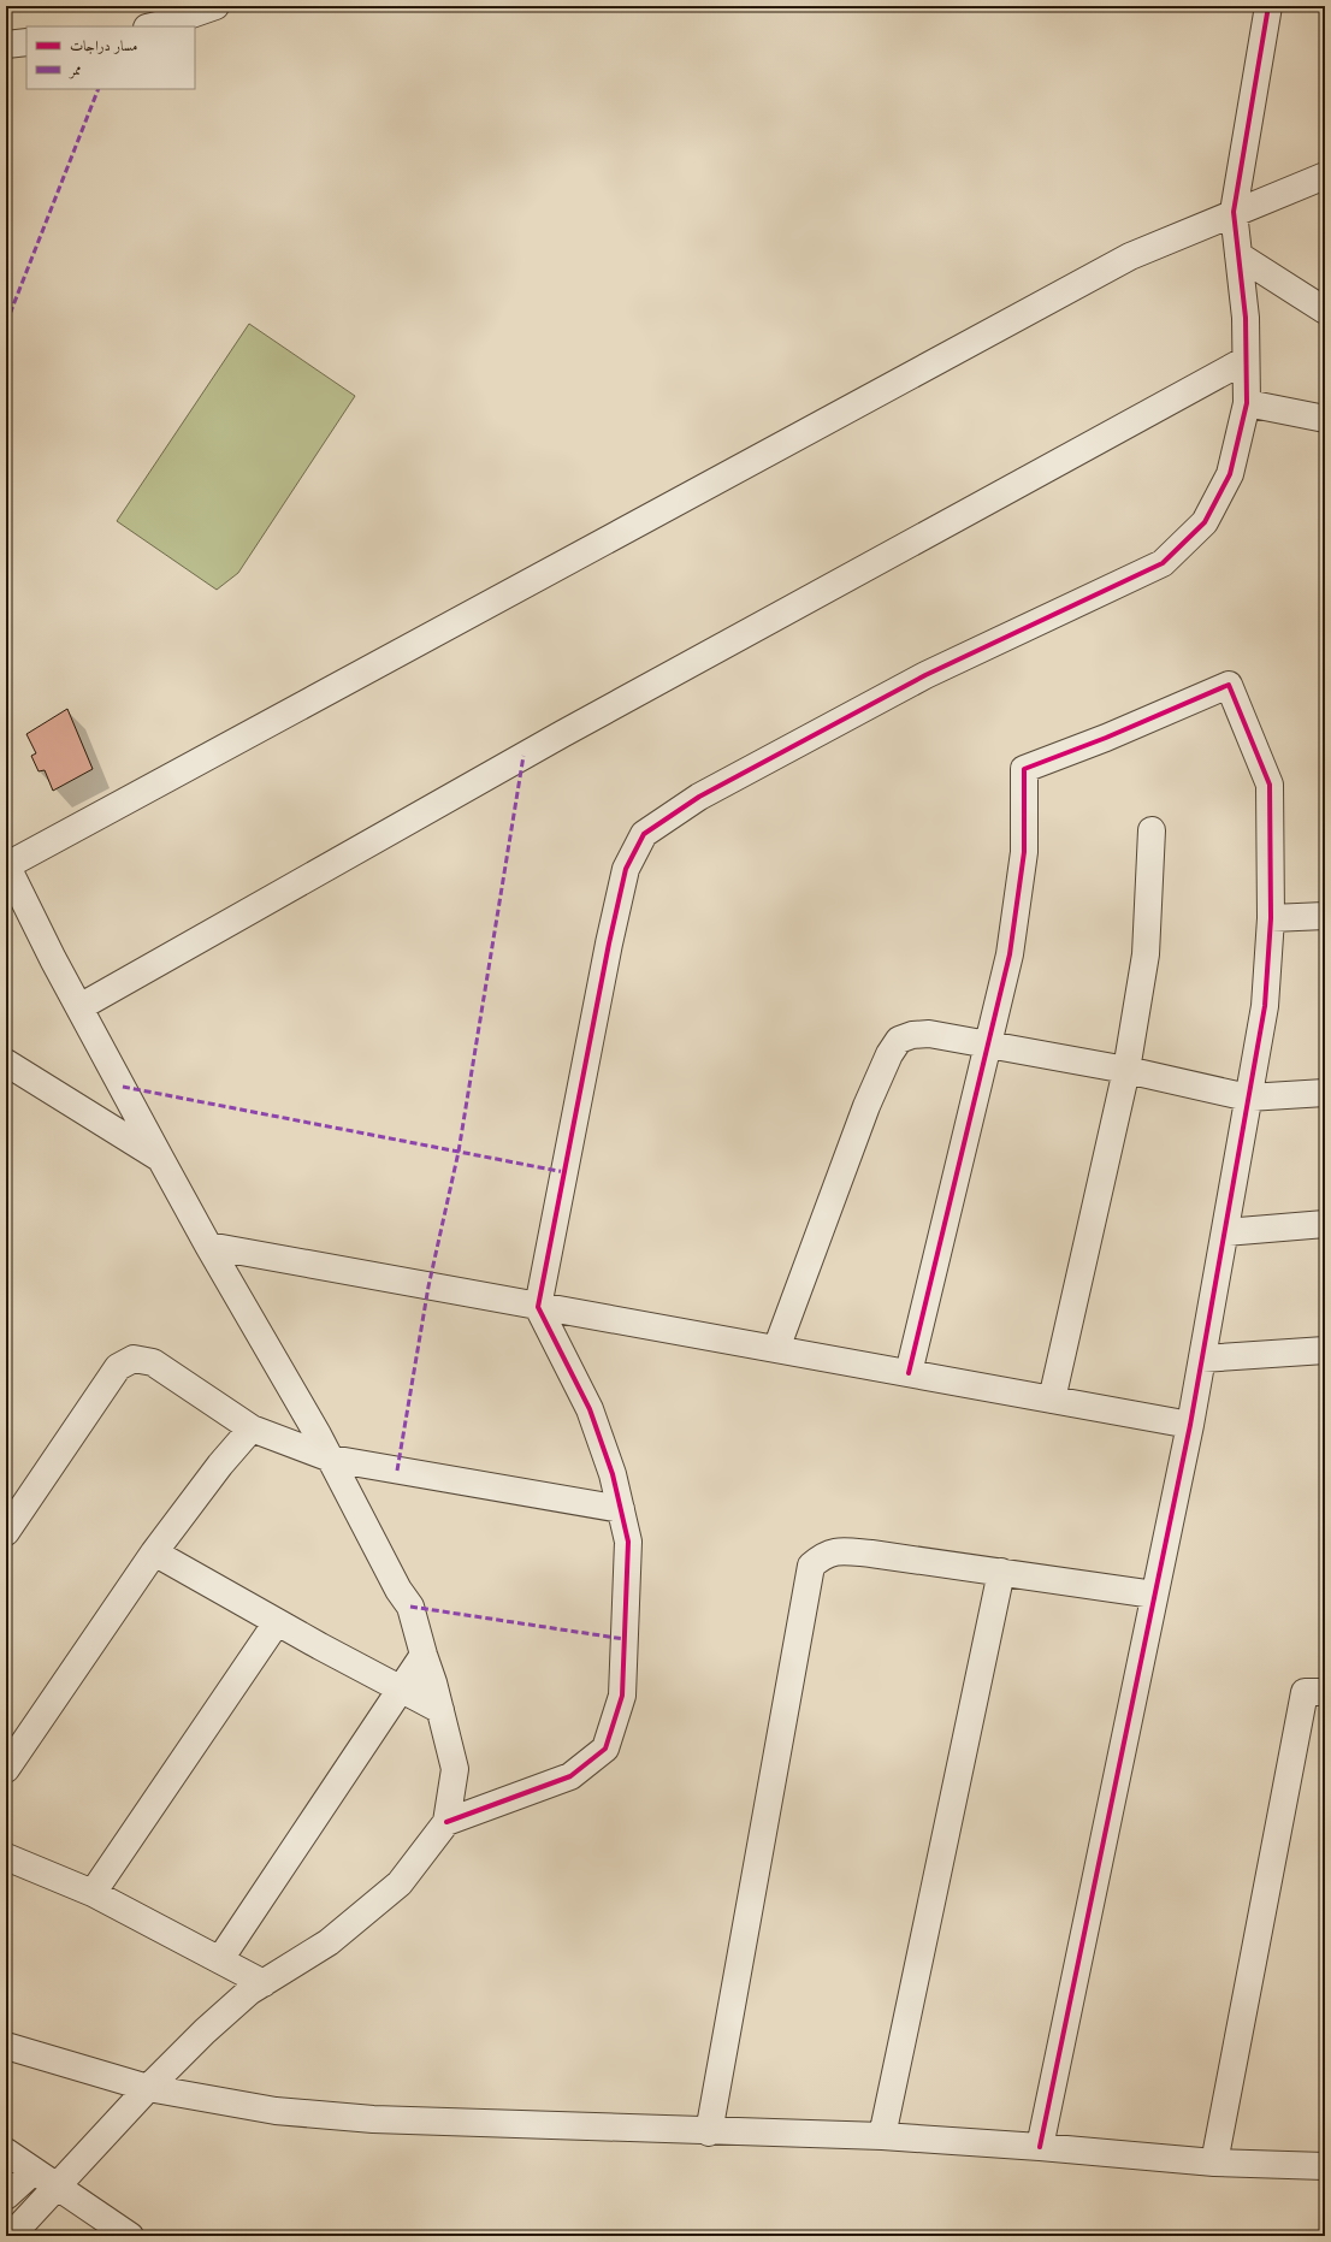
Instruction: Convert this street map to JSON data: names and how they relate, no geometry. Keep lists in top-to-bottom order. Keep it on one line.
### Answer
{"legend":["مسار دراجات","ممر"]}
